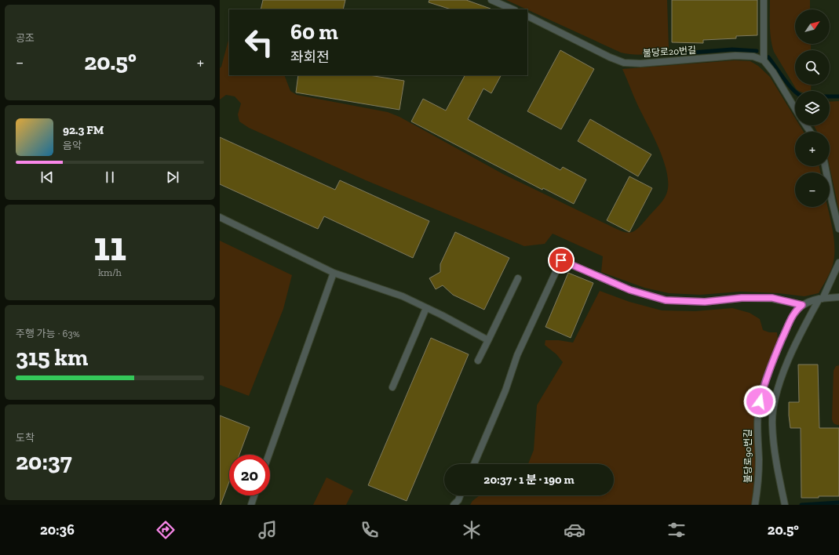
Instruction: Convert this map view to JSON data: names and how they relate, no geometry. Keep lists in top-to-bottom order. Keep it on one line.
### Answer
{"streets":{"lane":["불당로20번길","불당로90번길"]},"north":"top right","page":{"tile":["공조",["11","km/h"],["주행 가능 · 63%","315 km"],["도착","20:37"]],"map_buttons":["+","−"],"turn":["60 m","좌회전"],"heat":["−","20.5°","+"],"song":["92.3 FM","음악"],"limit":"20","trip":"20:37 · 1 분 · 190 m","tabs":["20:36","20.5°"]}}
